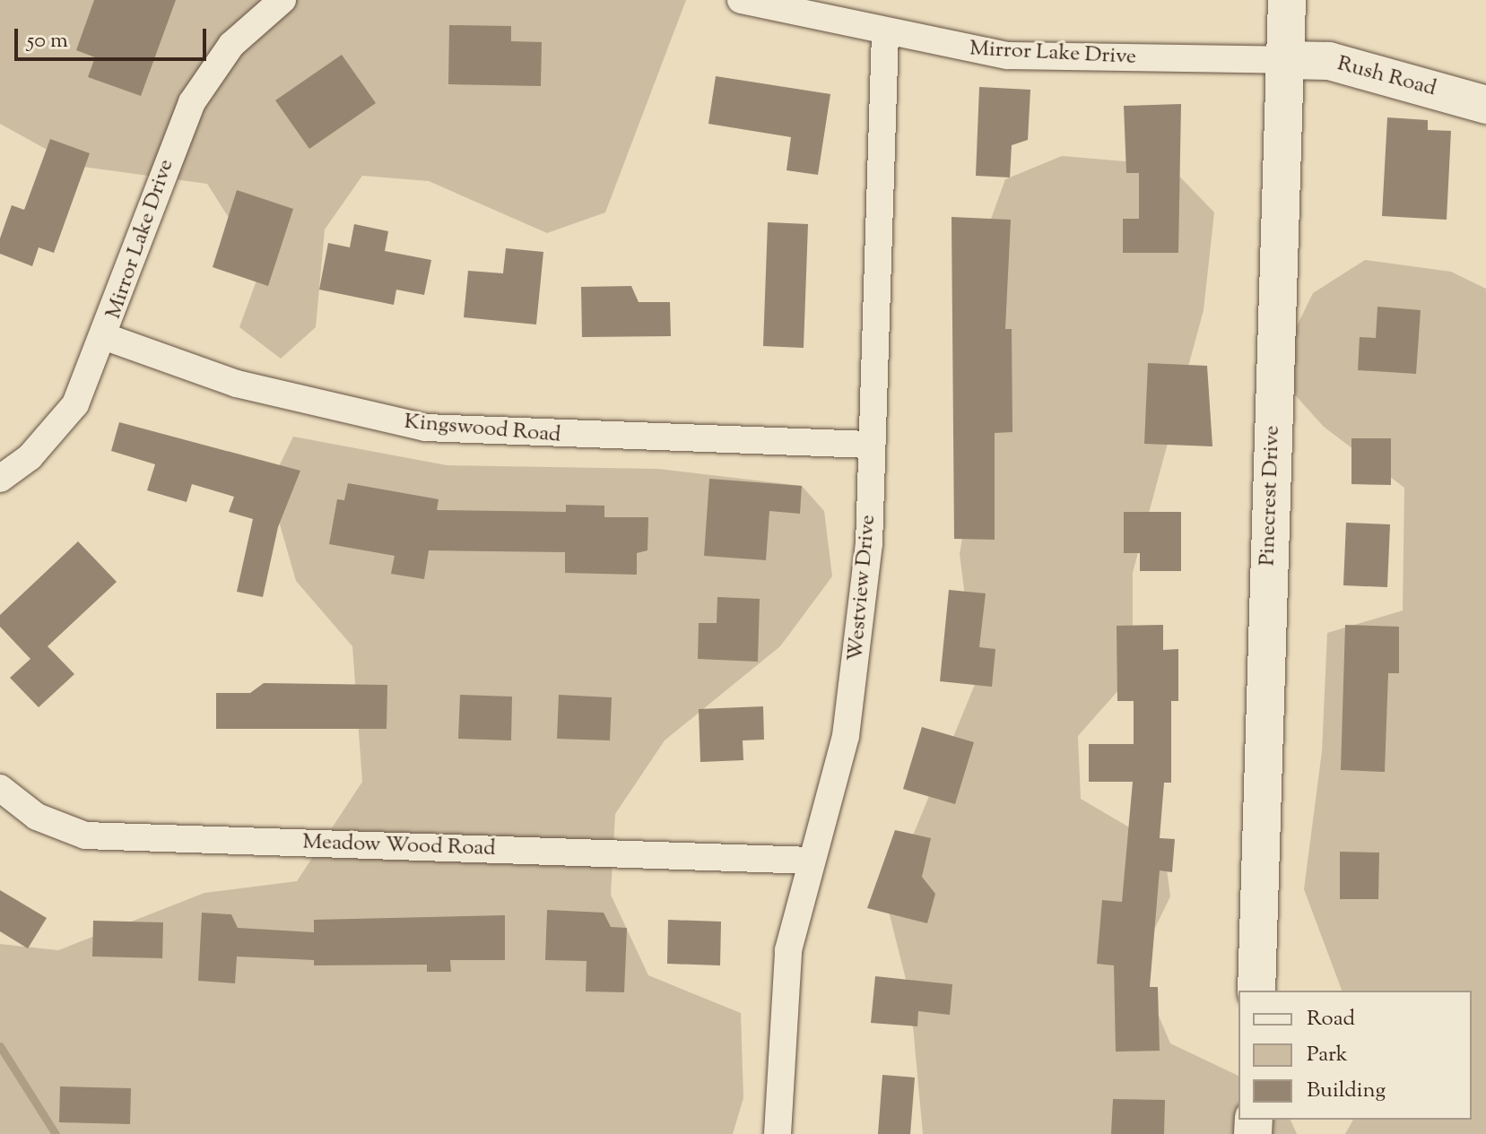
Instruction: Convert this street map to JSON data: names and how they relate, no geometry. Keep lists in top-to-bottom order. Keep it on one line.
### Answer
{"streets":{"street":["Mirror Lake Drive","Rush Road","Kingswood Road","Pinecrest Drive","Westview Drive","Meadow Wood Road"]},"crossings":[["Mirror Lake Drive","Rush Road"],["Mirror Lake Drive","Kingswood Road"],["Mirror Lake Drive","Pinecrest Drive"],["Mirror Lake Drive","Westview Drive"],["Rush Road","Pinecrest Drive"],["Kingswood Road","Westview Drive"],["Westview Drive","Meadow Wood Road"]],"legend":["Road","Park","Building"],"scale_bar":"50 m"}
